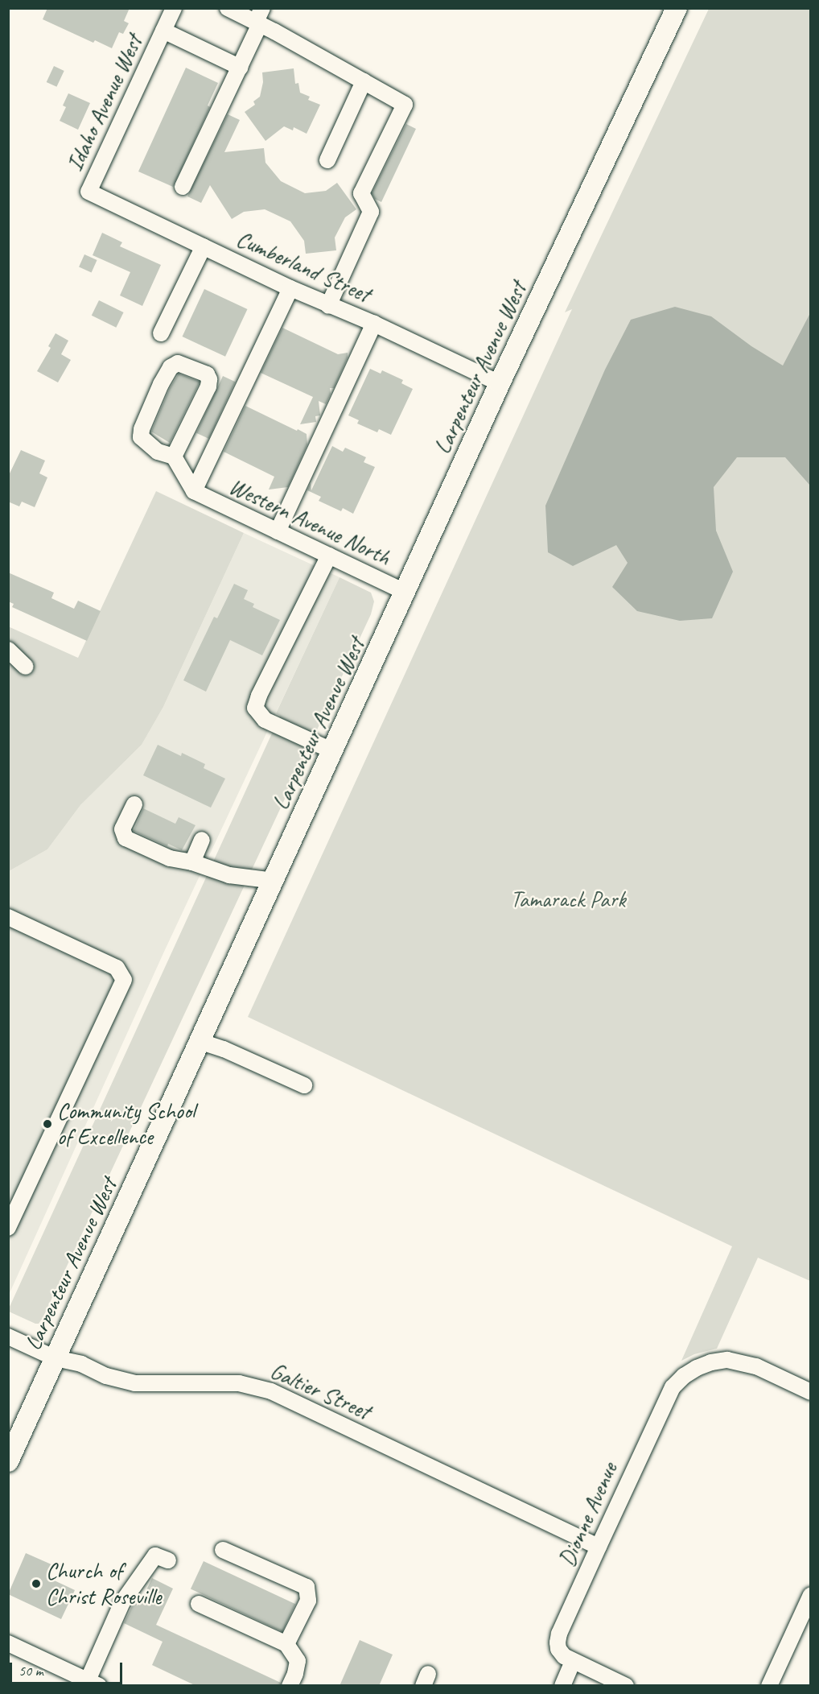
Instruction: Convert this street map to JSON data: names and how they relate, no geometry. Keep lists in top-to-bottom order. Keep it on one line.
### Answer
{"streets":{"main road":["Larpenteur Avenue West"],"street":["Idaho Avenue West","Cumberland Street","Western Avenue North","Galtier Street","Dionne Avenue"]},"crossings":[["Idaho Avenue West","Cumberland Street"],["Cumberland Street","Larpenteur Avenue West"],["Larpenteur Avenue West","Western Avenue North"],["Larpenteur Avenue West","Galtier Street"],["Galtier Street","Dionne Avenue"]],"parks":["Tamarack Park"],"places":["Community School of Excellence","Church of Christ Roseville"],"scale_bar":"50 m"}
